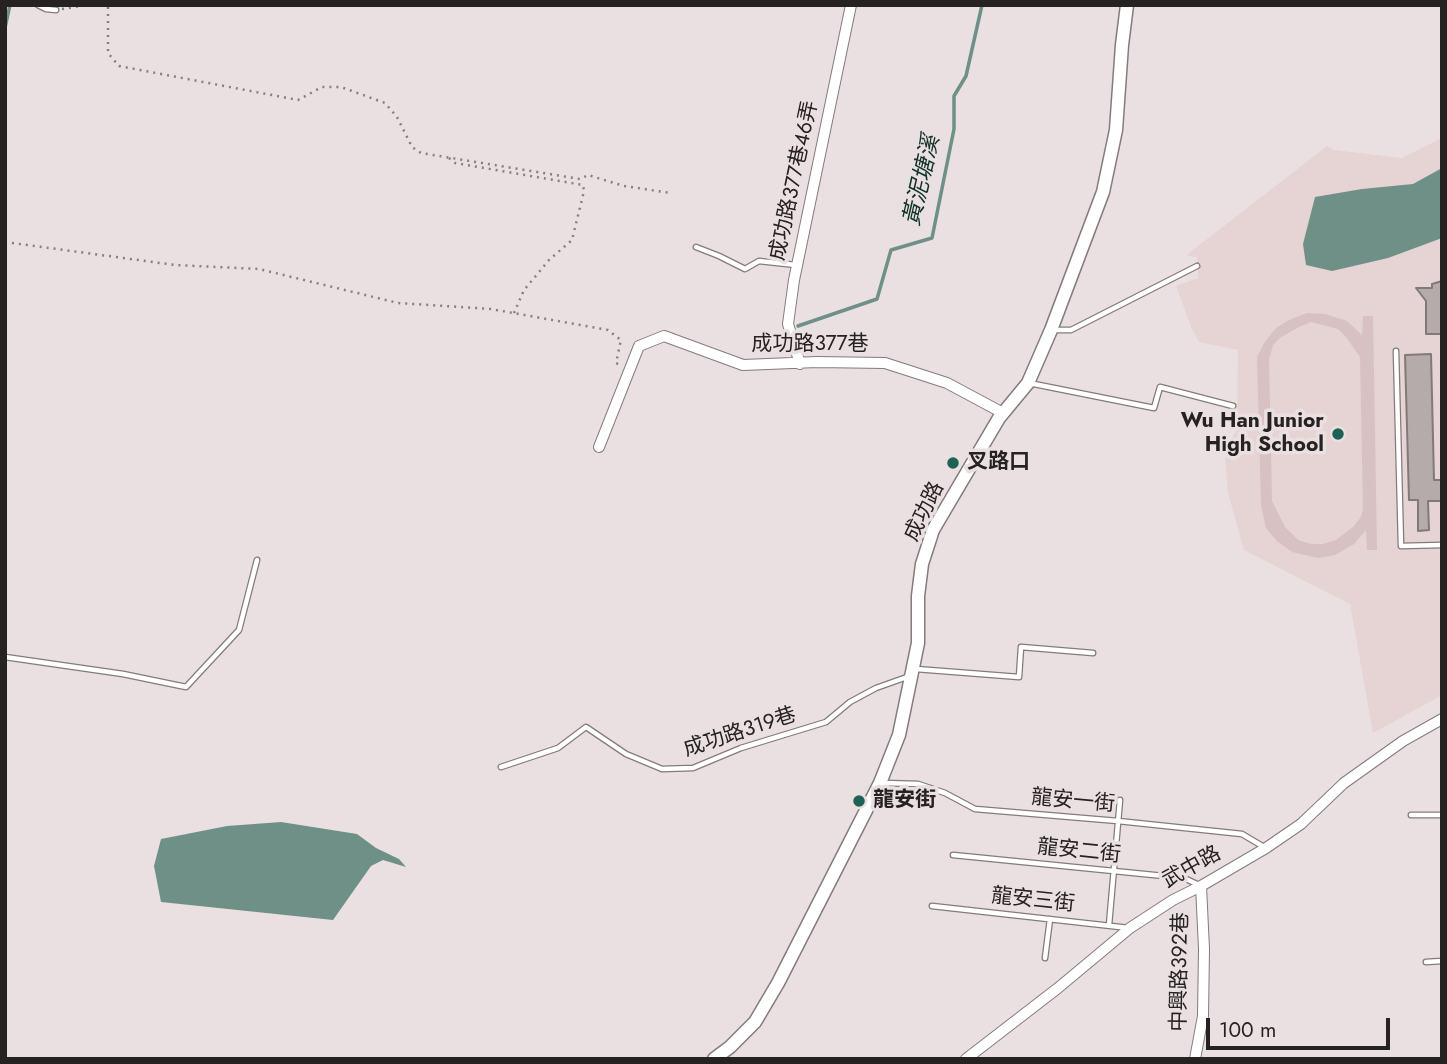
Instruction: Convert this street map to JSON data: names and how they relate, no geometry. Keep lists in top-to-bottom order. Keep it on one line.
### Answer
{"streets":{"street":["成功路377巷46弄","成功路377巷","成功路","武中路","中興路392巷"],"lane":["成功路319巷","龍安一街","龍安二街","龍安三街"]},"crossings":[["成功路377巷46弄","成功路377巷"],["成功路377巷","成功路"],["成功路","成功路319巷"],["成功路","龍安一街"],["龍安一街","武中路"],["龍安二街","武中路"],["龍安二街","中興路392巷"],["武中路","龍安三街"],["武中路","中興路392巷"]],"water":["黃泥塘溪"],"places":["Wu Han Junior High School","叉路口","龍安街"],"scale_bar":"100 m"}
